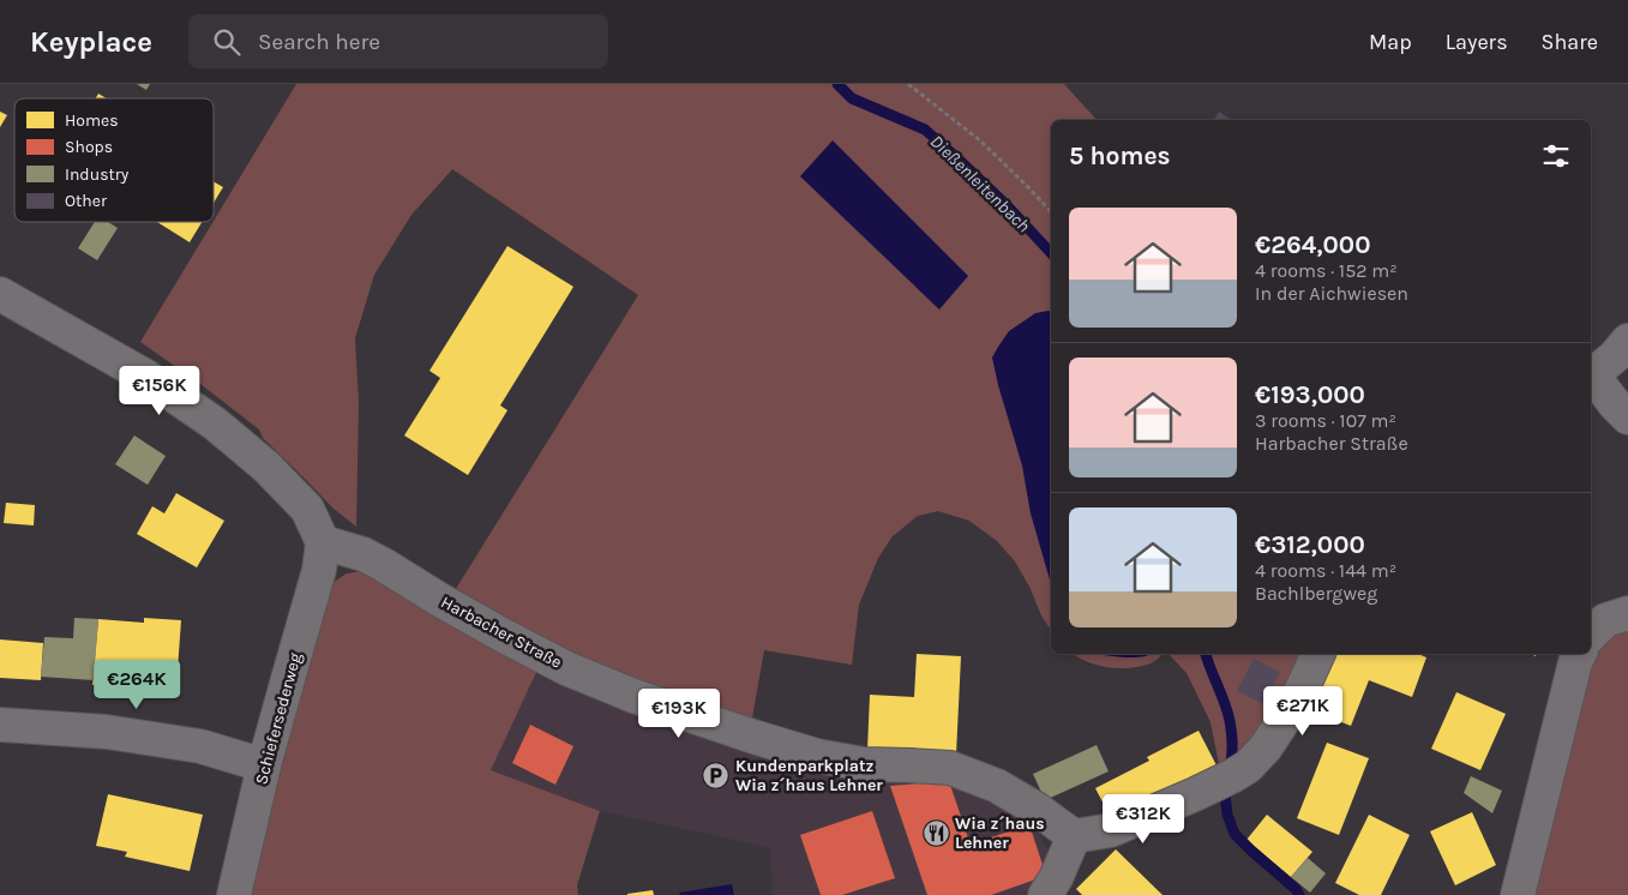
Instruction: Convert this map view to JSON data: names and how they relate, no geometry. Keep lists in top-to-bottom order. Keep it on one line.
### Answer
{"streets":{"street":["Harbacher Straße","Schiefersederweg"]},"crossings":[["Harbacher Straße","Schiefersederweg"]],"water":["Dießenleitenbach"],"places":{"parking":["Kundenparkplatz Wia z´haus Lehner"],"restaurant":["Wia z´haus Lehner"]},"legend":["Homes","Shops","Industry","Other"],"page":{"header":"Keyplace","search":"Search here","nav":["Map","Layers","Share"],"heading":"5 homes","list":[{"name":"€264,000","note":"4 rooms · 152 m² · In der Aichwiesen"},{"name":"€193,000","note":"3 rooms · 107 m² · Harbacher Straße"},{"name":"€312,000","note":"4 rooms · 144 m² · Bachlbergweg"}],"price":["€156K","€264K","€271K","€193K","€312K"]}}
